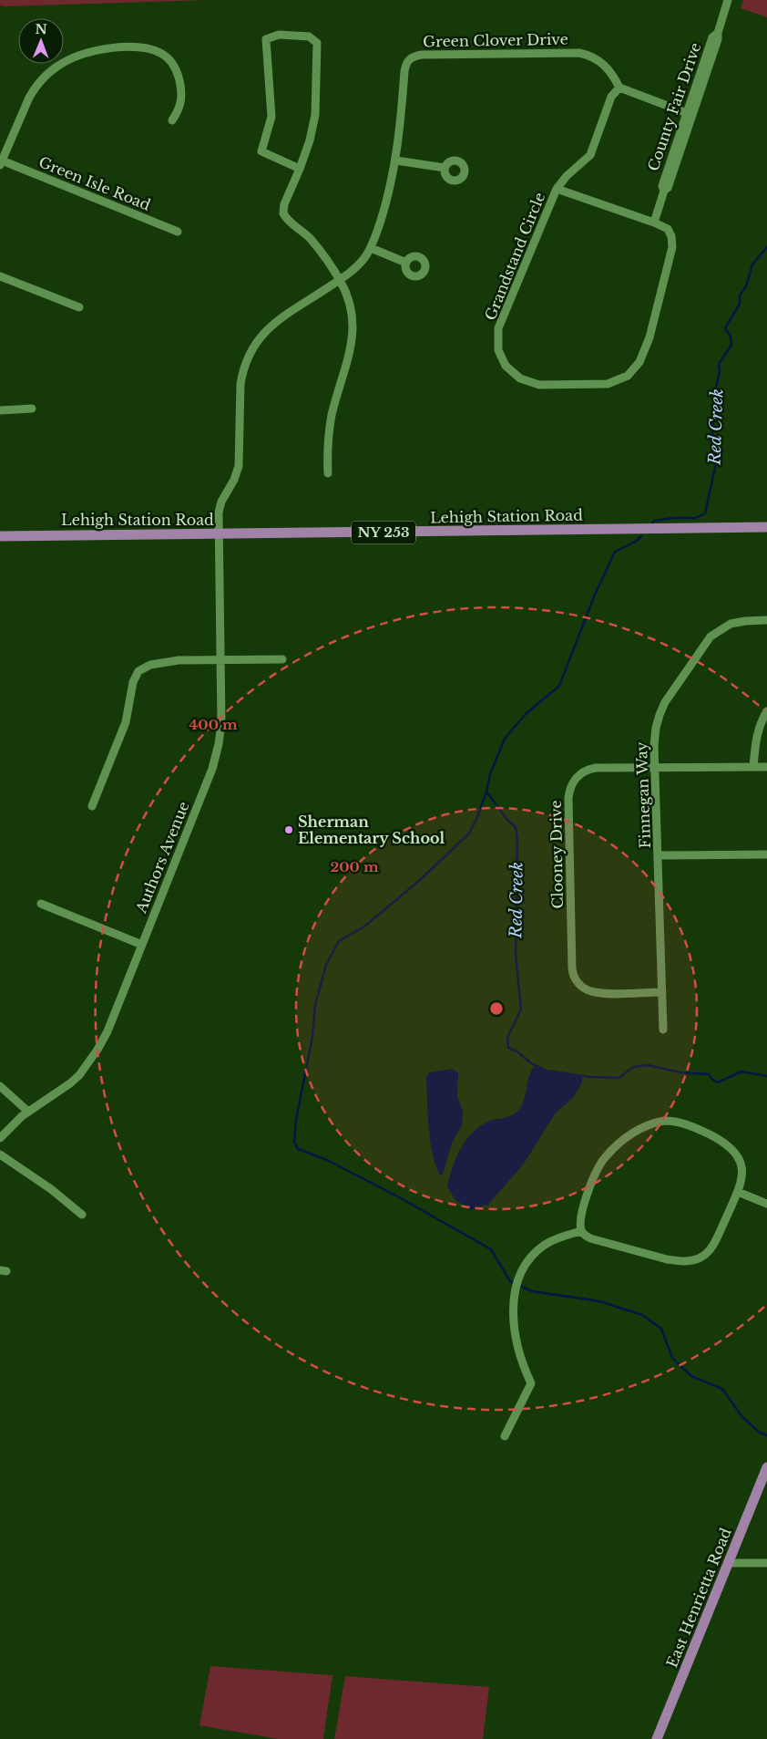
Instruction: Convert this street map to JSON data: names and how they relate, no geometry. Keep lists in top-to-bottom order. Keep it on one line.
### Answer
{"streets":{"main road":["Lehigh Station Road","NY 253","East Henrietta Road"],"street":["Green Clover Drive","County Fair Drive","Green Isle Road","Grandstand Circle","Finnegan Way","Clooney Drive","Authors Avenue"]},"crossings":[["Green Clover Drive","Grandstand Circle"],["Green Clover Drive","Lehigh Station Road"],["Green Clover Drive","Authors Avenue"],["County Fair Drive","Grandstand Circle"],["Lehigh Station Road","Authors Avenue"],["Finnegan Way","Clooney Drive"]],"water":["Red Creek"],"places":["Sherman Elementary School"],"north":"top","rings":["400 m","200 m"]}
